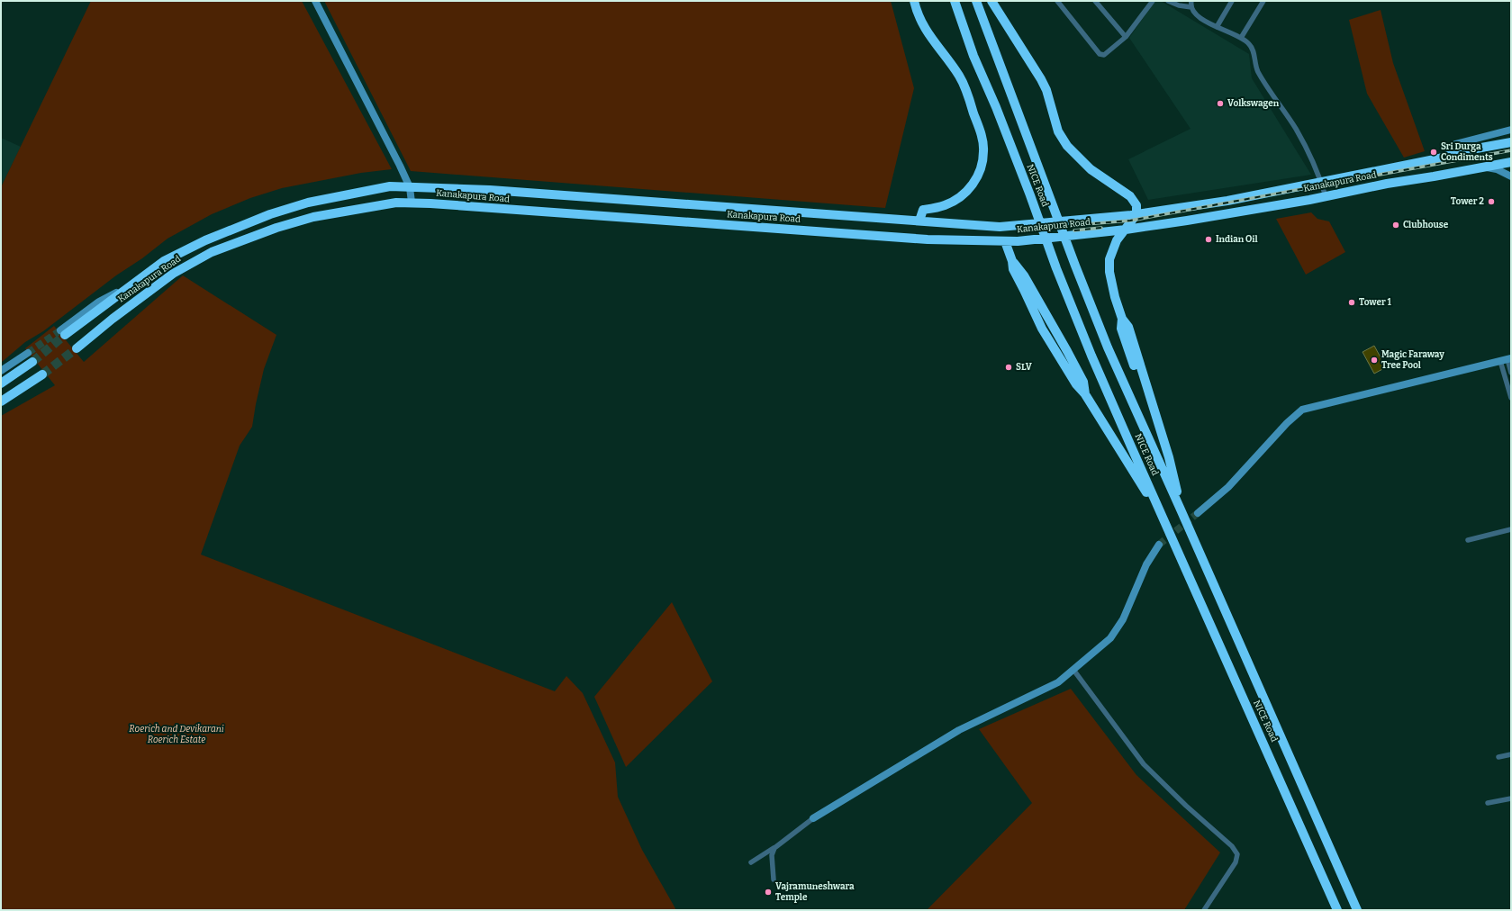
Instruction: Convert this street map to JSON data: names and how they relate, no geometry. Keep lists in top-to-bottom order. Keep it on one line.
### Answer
{"streets":{"highway":["Kanakapura Road","NICE Road"]},"parks":["Roerich and Devikarani Roerich Estate"],"places":["Volkswagen","Sri Durga Condiments","Tower 2","Clubhouse","Indian Oil","Tower 1","Magic Faraway Tree Pool","SLV","Vajramuneshwara Temple"]}
